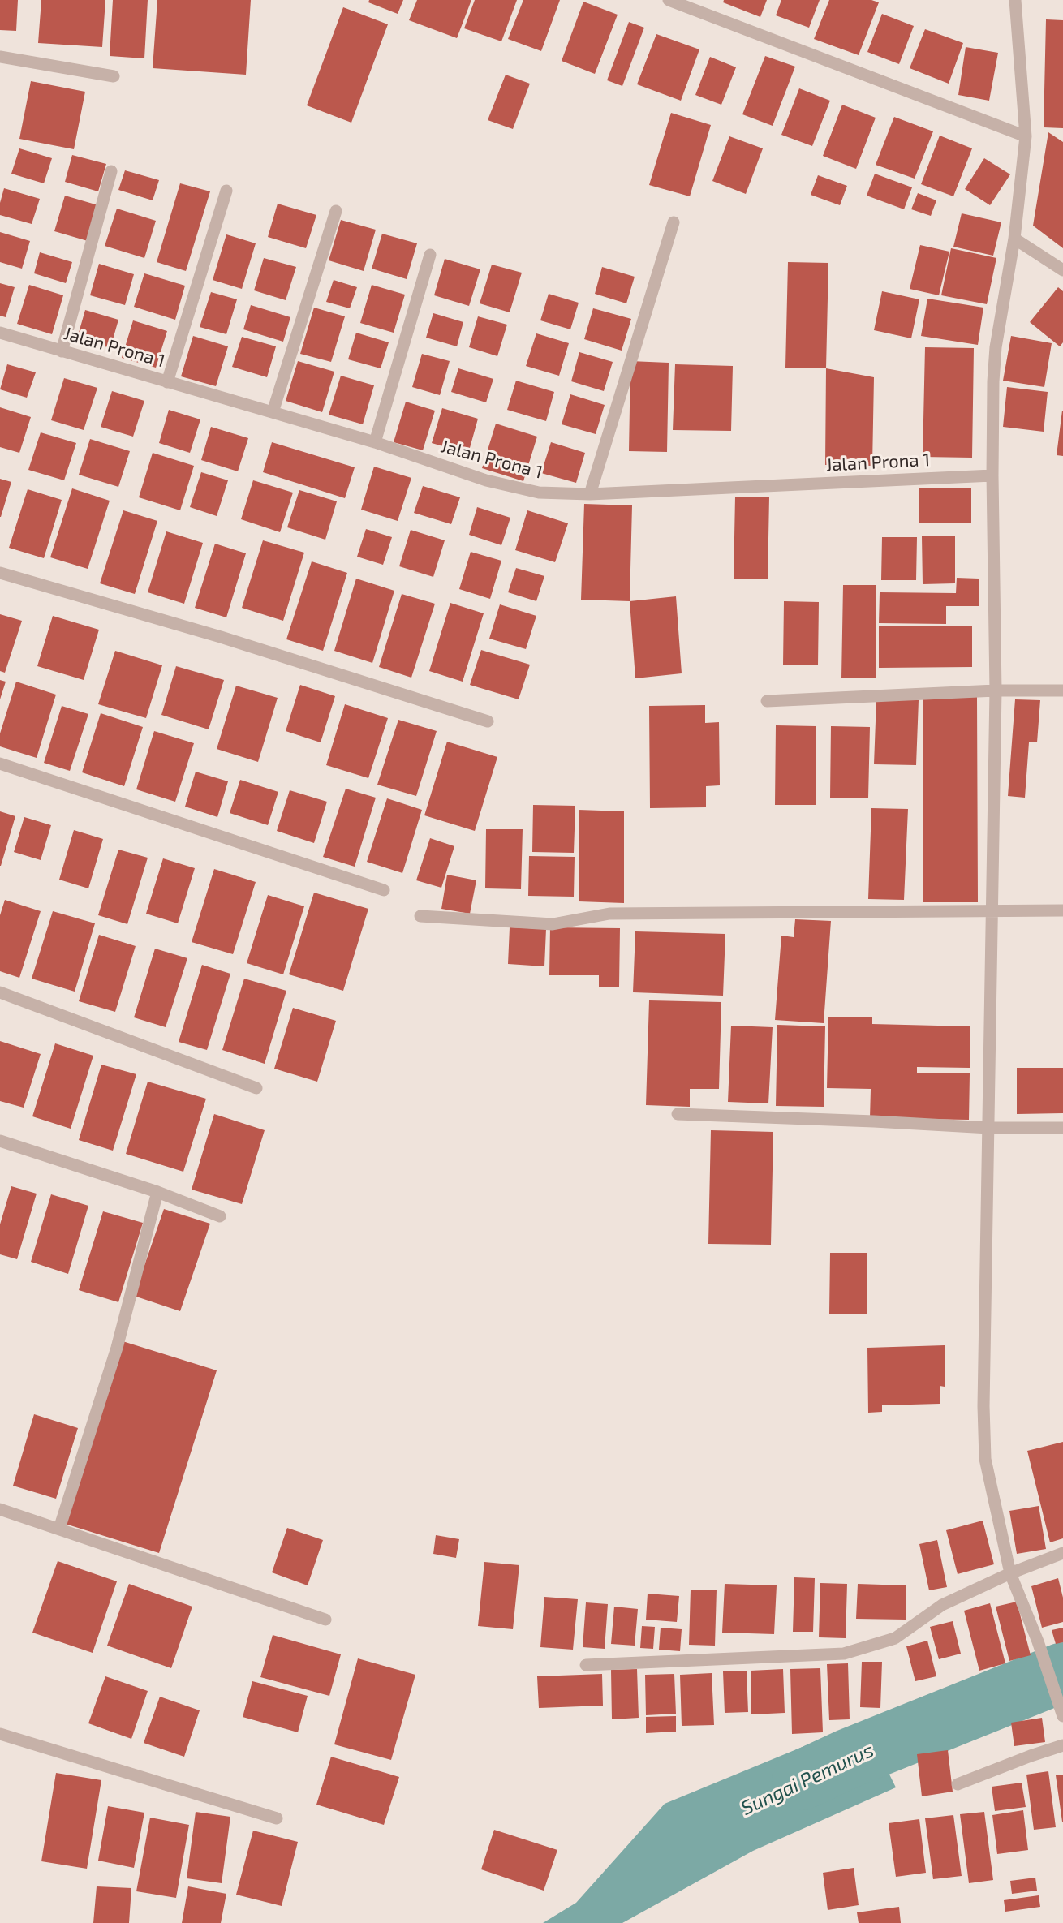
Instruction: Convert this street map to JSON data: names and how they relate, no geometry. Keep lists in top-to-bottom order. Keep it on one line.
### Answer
{"streets":{"street":["Jalan Prona 1"]},"water":["Sungai Pemurus"]}
